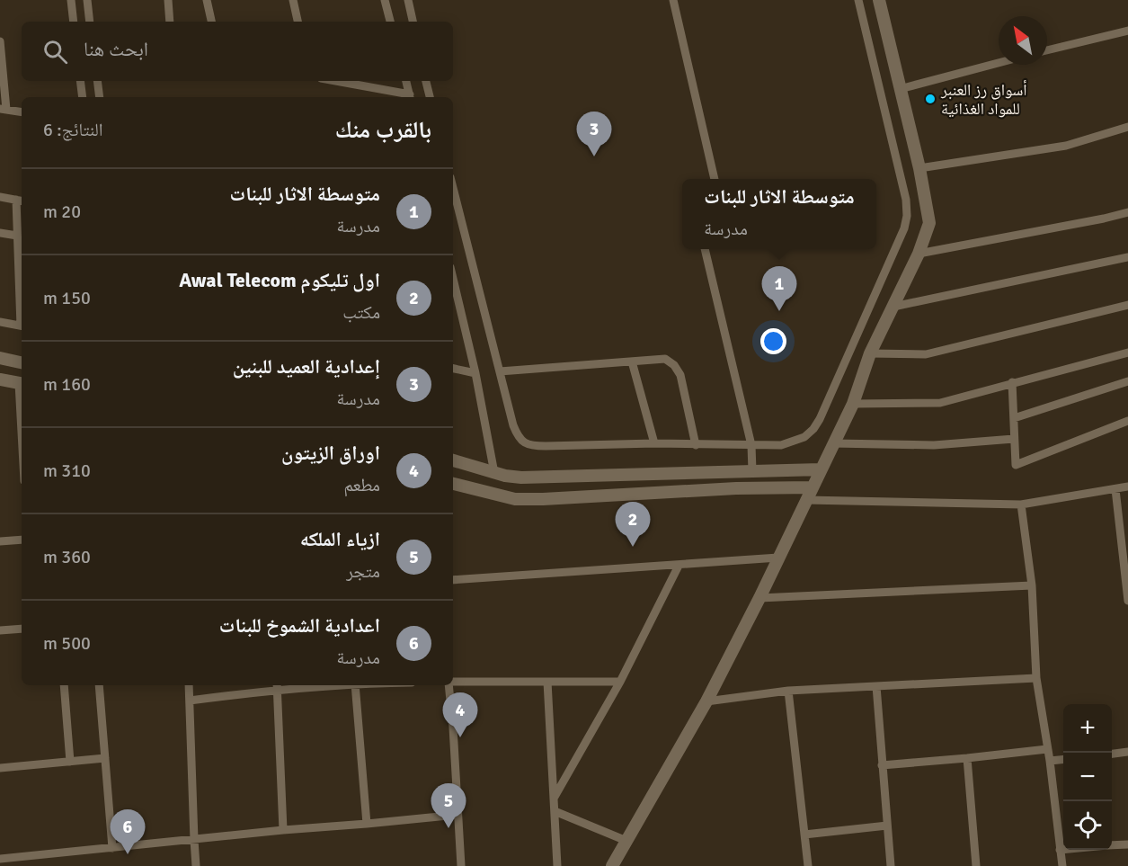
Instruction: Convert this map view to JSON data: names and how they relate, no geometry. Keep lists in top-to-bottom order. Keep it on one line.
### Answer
{"places":["أسواق رز العنبر للمواد الغذائية"],"north":"top left","page":{"search":"ابحث هنا","heading":["بالقرب منك","النتائج: 6"],"pins":["3","1","2","4","5","6"],"list":[{"mark":"1","name":"متوسطة الاثار للبنات","note":"مدرسة","value":"20 m"},{"mark":"2","name":"اول تليكوم Awal Telecom","note":"مكتب","value":"150 m"},{"mark":"3","name":"إعدادية العميد للبنين","note":"مدرسة","value":"160 m"},{"mark":"4","name":"اوراق الزيتون","note":"مطعم","value":"310 m"},{"mark":"5","name":"ازياء الملكه","note":"متجر","value":"360 m"},{"mark":"6","name":"اعدادية الشموخ للبنات","note":"مدرسة","value":"500 m"}],"popup":["متوسطة الاثار للبنات","مدرسة"],"map_buttons":["+","−"]}}
